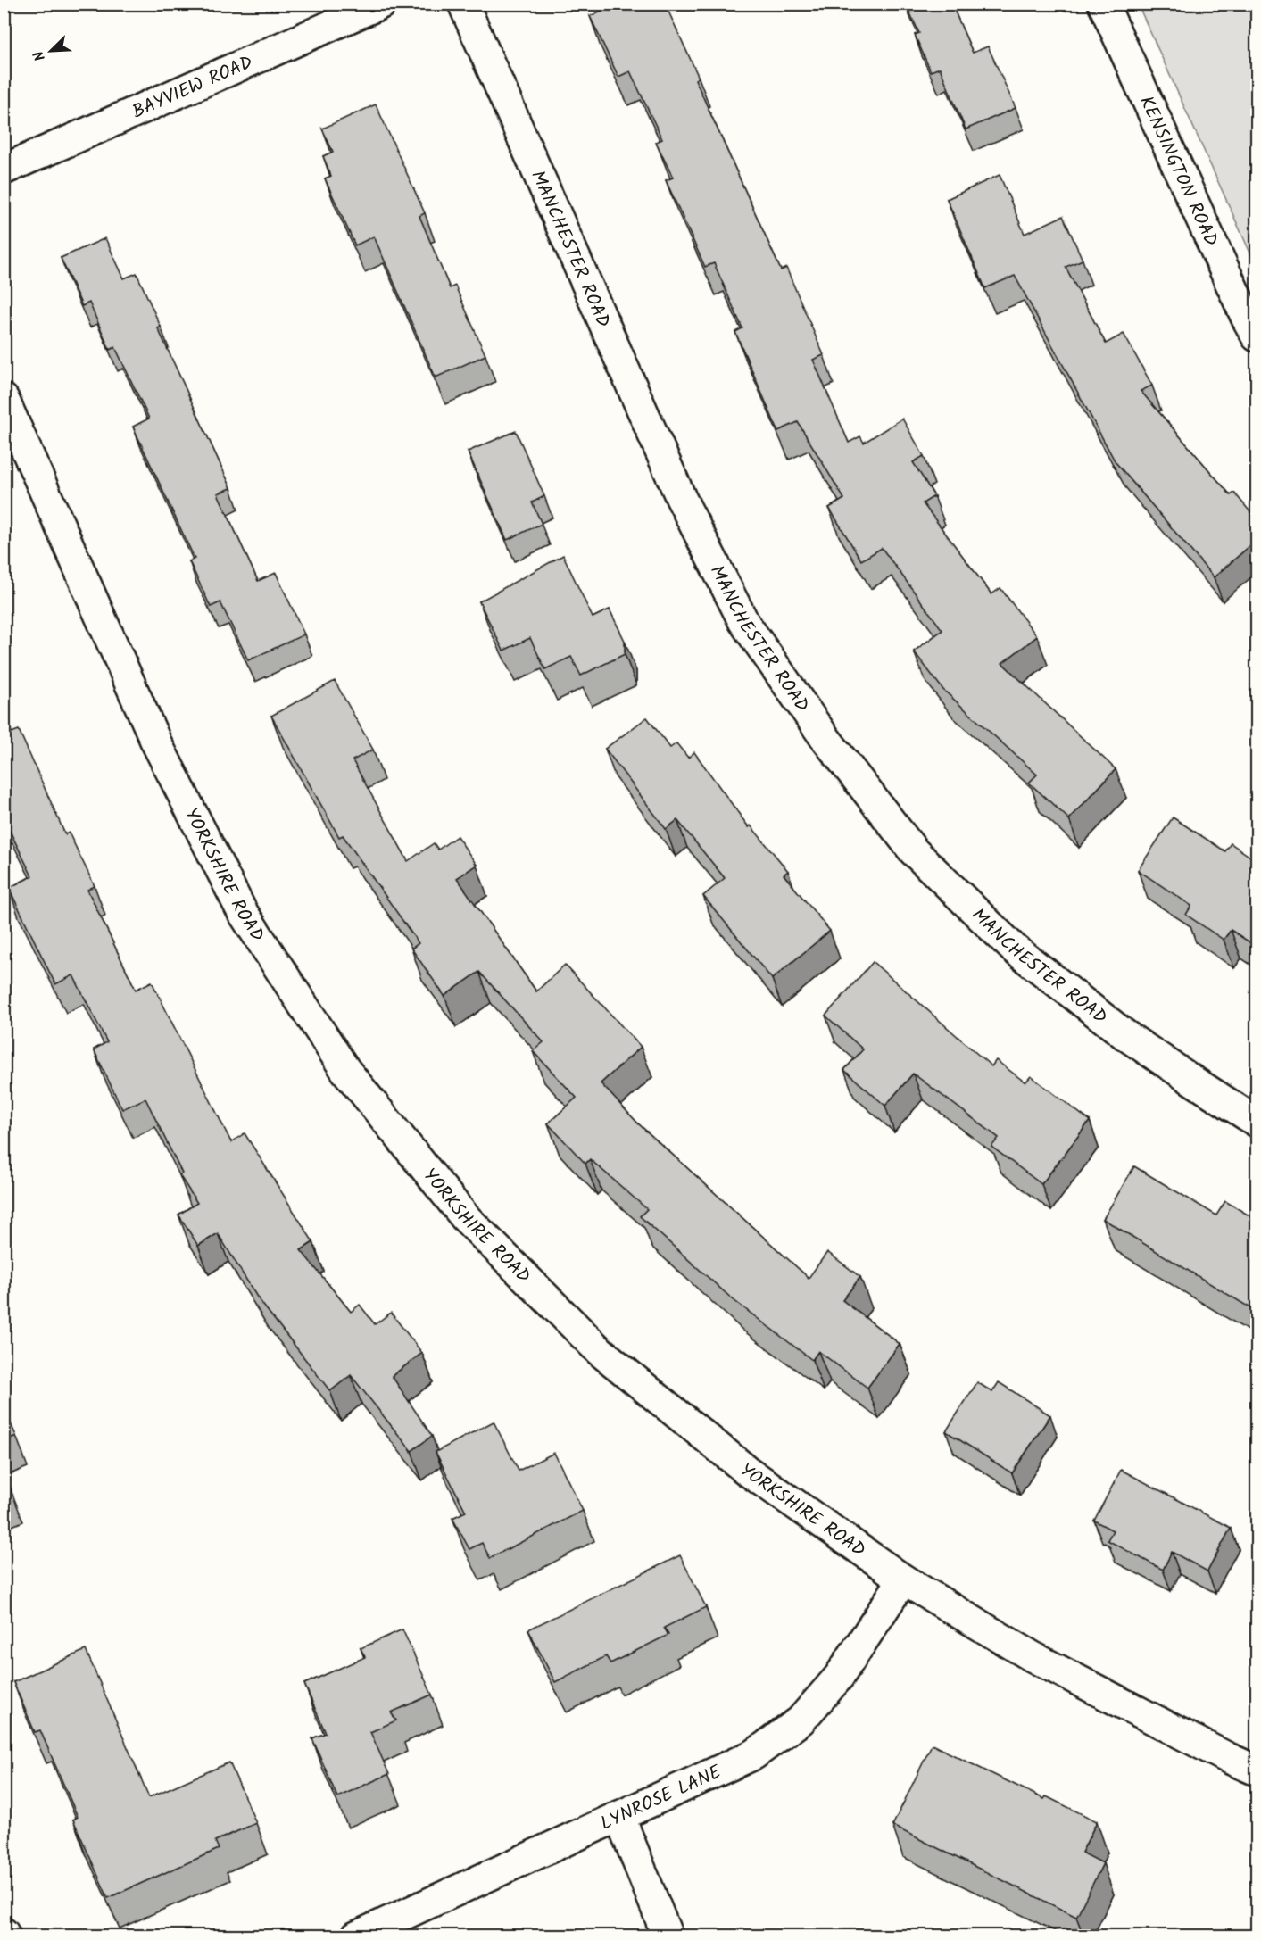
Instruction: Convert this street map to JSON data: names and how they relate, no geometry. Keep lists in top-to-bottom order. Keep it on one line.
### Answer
{"streets":{"street":["BAYVIEW ROAD","KENSINGTON ROAD","MANCHESTER ROAD","YORKSHIRE ROAD","LYNROSE LANE"]},"crossings":[["YORKSHIRE ROAD","LYNROSE LANE"]],"north":"bottom left"}
